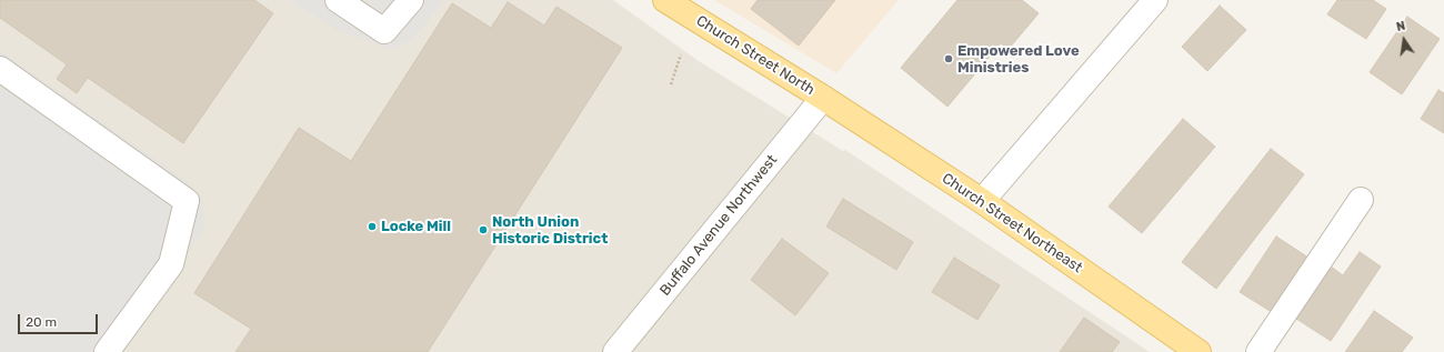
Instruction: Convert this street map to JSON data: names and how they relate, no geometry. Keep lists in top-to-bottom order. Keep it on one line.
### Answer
{"streets":{"main road":["Church Street North","Church Street Northeast"],"street":["Buffalo Avenue Northwest"]},"crossings":[["Church Street North","Church Street Northeast"],["Church Street North","Buffalo Avenue Northwest"],["Church Street Northeast","Buffalo Avenue Northwest"]],"places":["Empowered Love Ministries","Locke Mill","North Union Historic District"],"scale_bar":"20 m","north":"top"}
